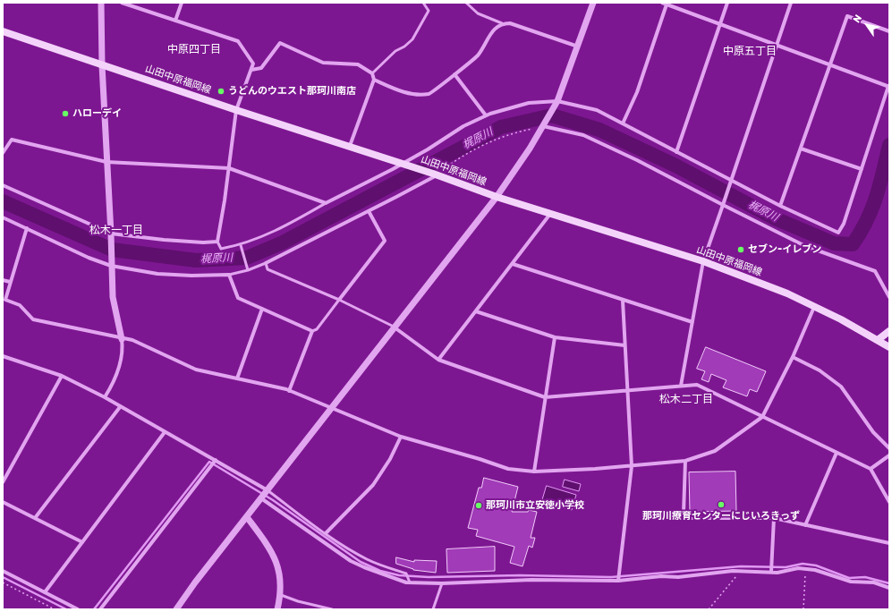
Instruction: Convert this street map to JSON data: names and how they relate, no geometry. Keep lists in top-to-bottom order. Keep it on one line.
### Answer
{"streets":{"main road":["山田中原福岡線"]},"districts":["中原四丁目","中原五丁目","松木一丁目","松木二丁目"],"water":["梶原川"],"places":["うどんのウエスト那珂川南店","ハローデイ","セブン-イレブン","那珂川療育センターにじいろきっず","那珂川市立安徳小学校"],"north":"top left"}
